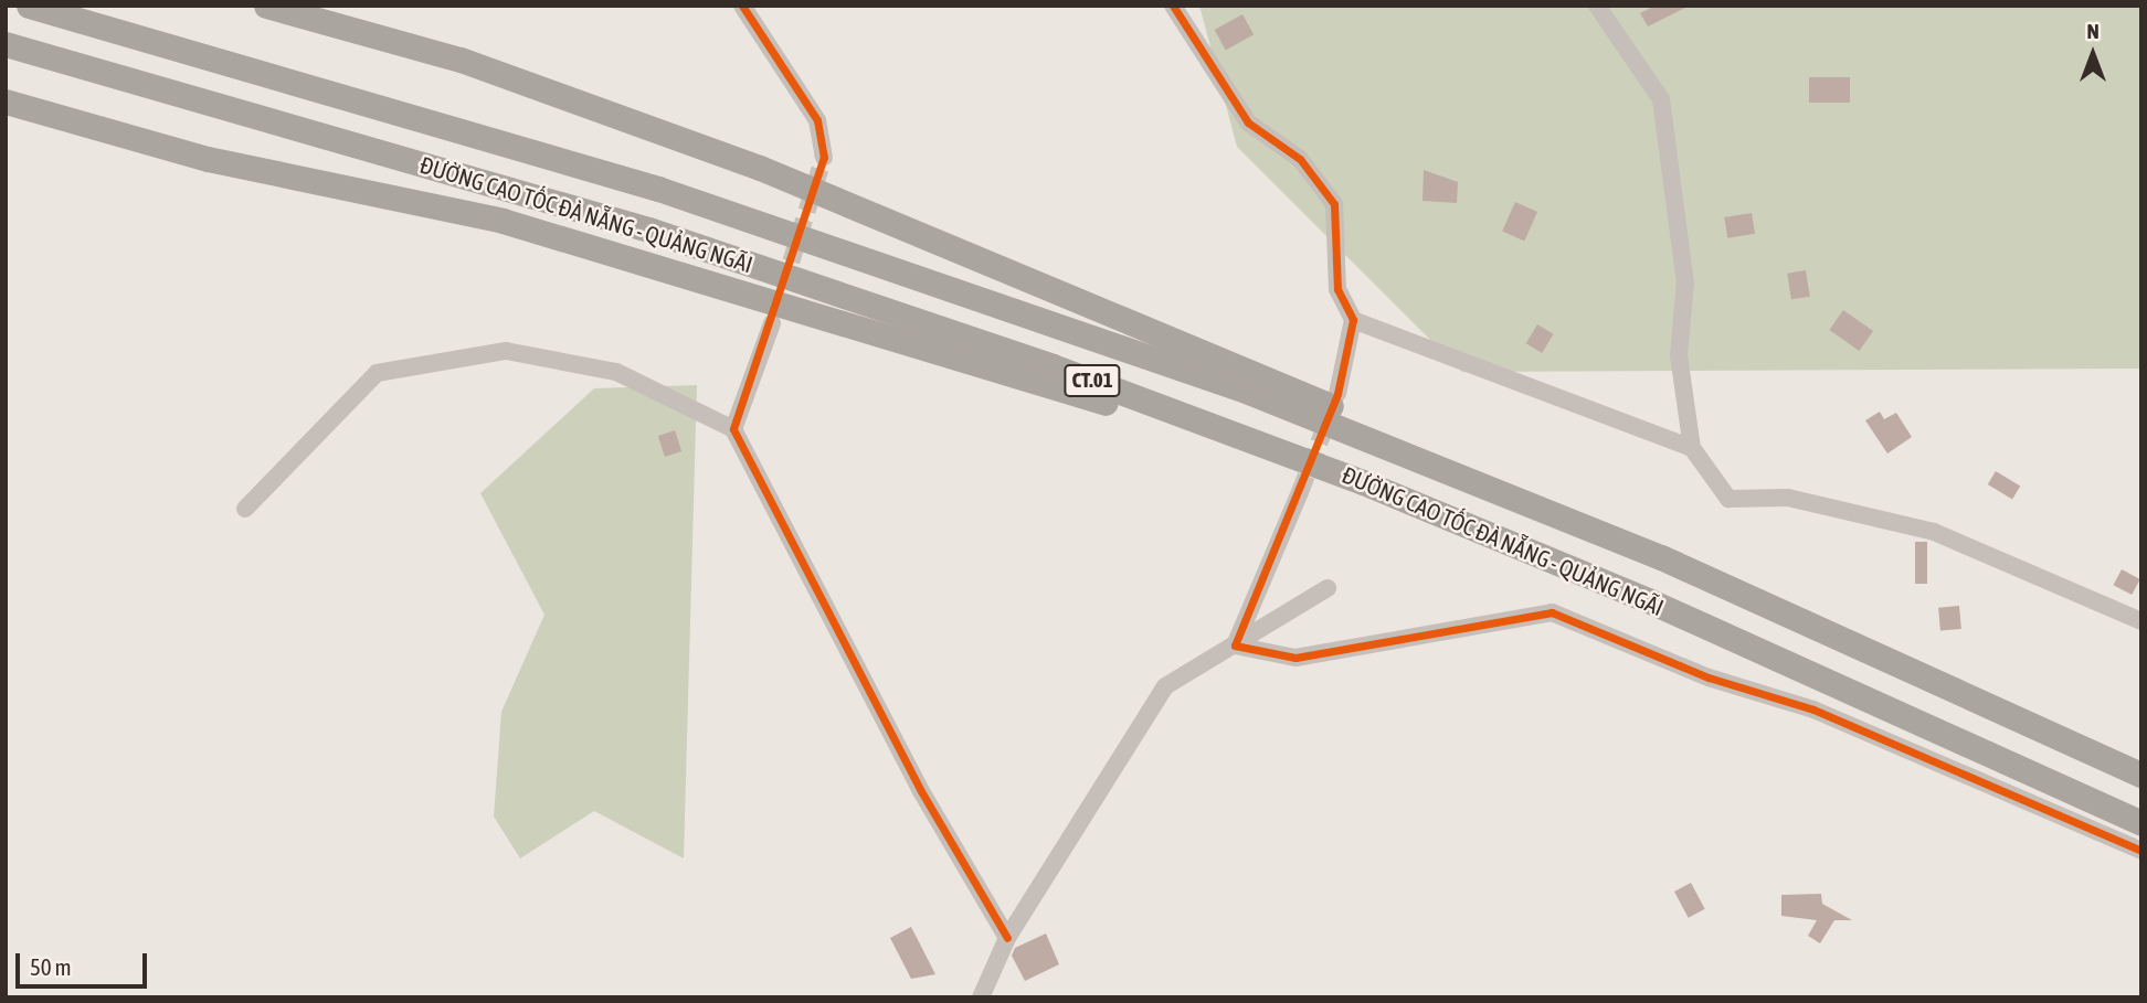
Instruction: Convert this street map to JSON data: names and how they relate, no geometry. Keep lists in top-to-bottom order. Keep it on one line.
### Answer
{"streets":{"highway":["ĐƯỜNG CAO TỐC ĐÀ NẴNG - QUẢNG NGÃI","CT.01"]},"scale_bar":"50 m","north":"top"}
